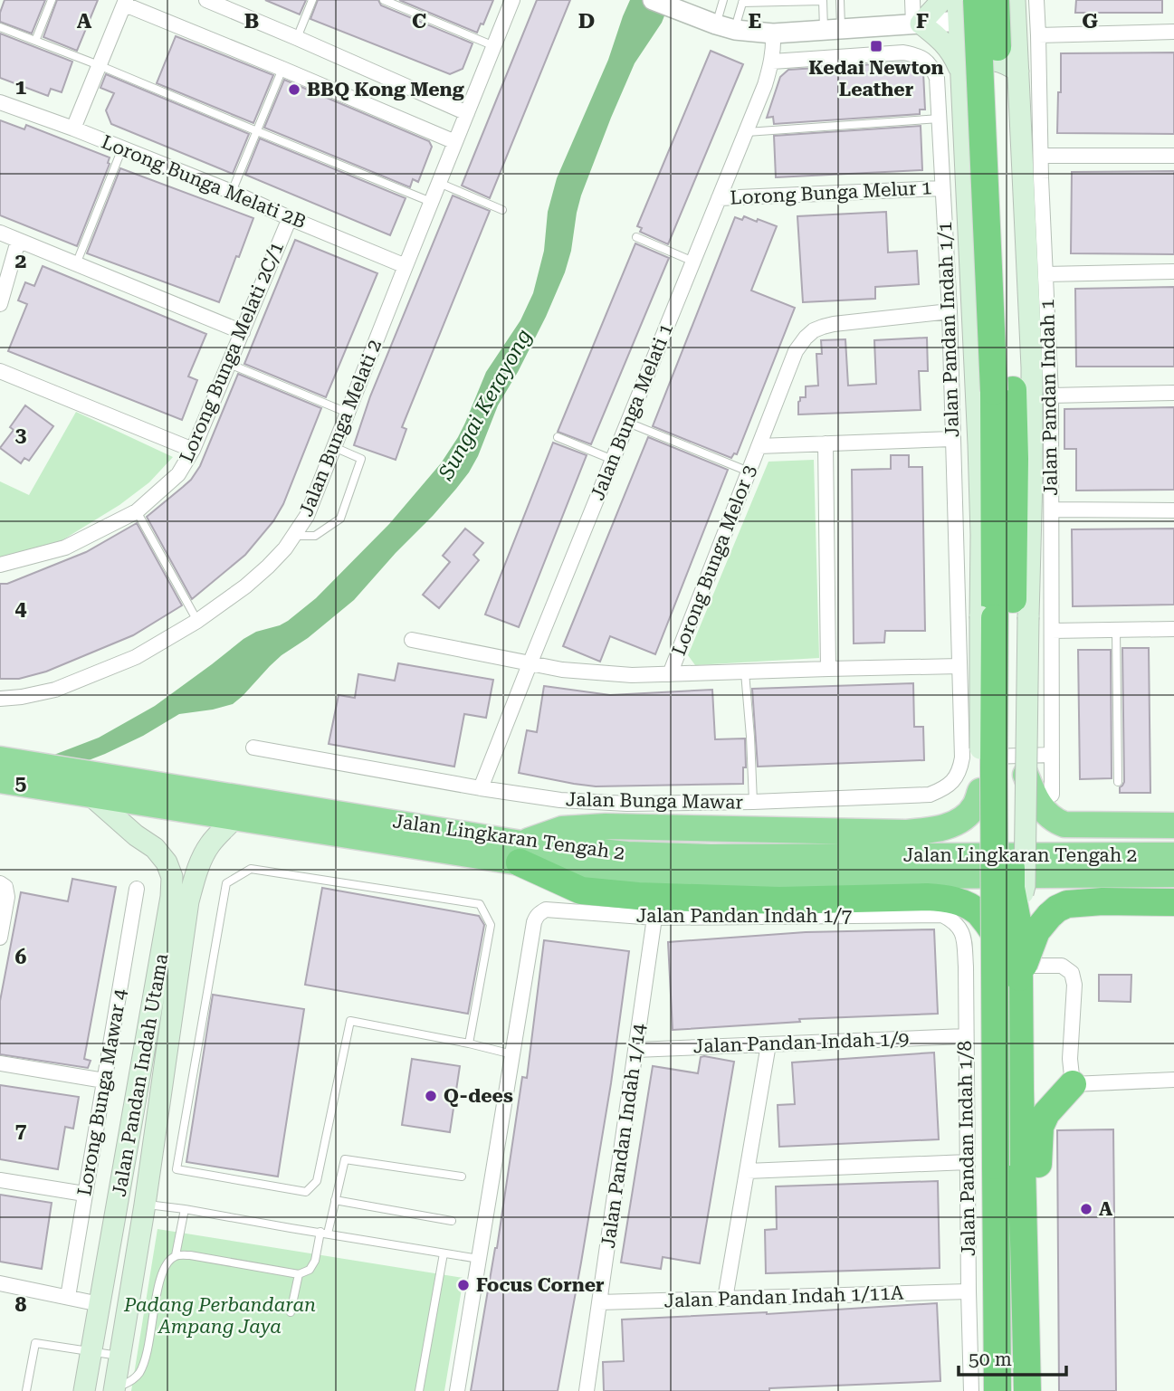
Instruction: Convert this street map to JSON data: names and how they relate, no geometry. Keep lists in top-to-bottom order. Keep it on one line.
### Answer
{"streets":{"highway":["Jalan Lingkaran Tengah 2"],"main road":["Jalan Pandan Indah Utama"],"street":["Lorong Bunga Melati 2B","Lorong Bunga Melur 1","Jalan Pandan Indah 1/1","Lorong Bunga Melati 2C/1","Jalan Pandan Indah 1","Jalan Bunga Melati 1","Jalan Bunga Melati 2","Lorong Bunga Melor 3","Jalan Bunga Mawar","Jalan Pandan Indah 1/7","Jalan Pandan Indah 1/9","Lorong Bunga Mawar 4","Jalan Pandan Indah 1/14","Jalan Pandan Indah 1/8","Jalan Pandan Indah 1/11A"]},"crossings":[["Lorong Bunga Melati 2B","Lorong Bunga Melati 2C/1"],["Lorong Bunga Melati 2B","Jalan Bunga Melati 2"],["Lorong Bunga Melur 1","Jalan Pandan Indah 1/1"],["Lorong Bunga Melur 1","Jalan Bunga Melati 1"],["Jalan Pandan Indah 1/1","Jalan Bunga Melati 1"],["Jalan Pandan Indah 1/1","Lorong Bunga Melor 3"],["Jalan Pandan Indah 1/1","Jalan Bunga Mawar"],["Jalan Bunga Melati 1","Jalan Bunga Mawar"],["Jalan Lingkaran Tengah 2","Jalan Pandan Indah Utama"],["Jalan Pandan Indah 1/7","Jalan Pandan Indah 1/14"],["Jalan Pandan Indah 1/7","Jalan Pandan Indah 1/8"],["Jalan Pandan Indah 1/9","Jalan Pandan Indah 1/14"],["Jalan Pandan Indah 1/9","Jalan Pandan Indah 1/8"],["Jalan Pandan Indah 1/14","Jalan Pandan Indah 1/11A"],["Jalan Pandan Indah 1/8","Jalan Pandan Indah 1/11A"]],"water":["Sungai Kerayong"],"parks":["Padang Perbandaran Ampang Jaya"],"places":{"transit":["Kedai Newton Leather"],"other":["BBQ Kong Meng","Q-dees","A","Focus Corner"]},"scale_bar":"50 m","grid":{"columns":["A","B","C","D","E","F","G"],"rows":["1","2","3","4","5","6","7","8"]}}
